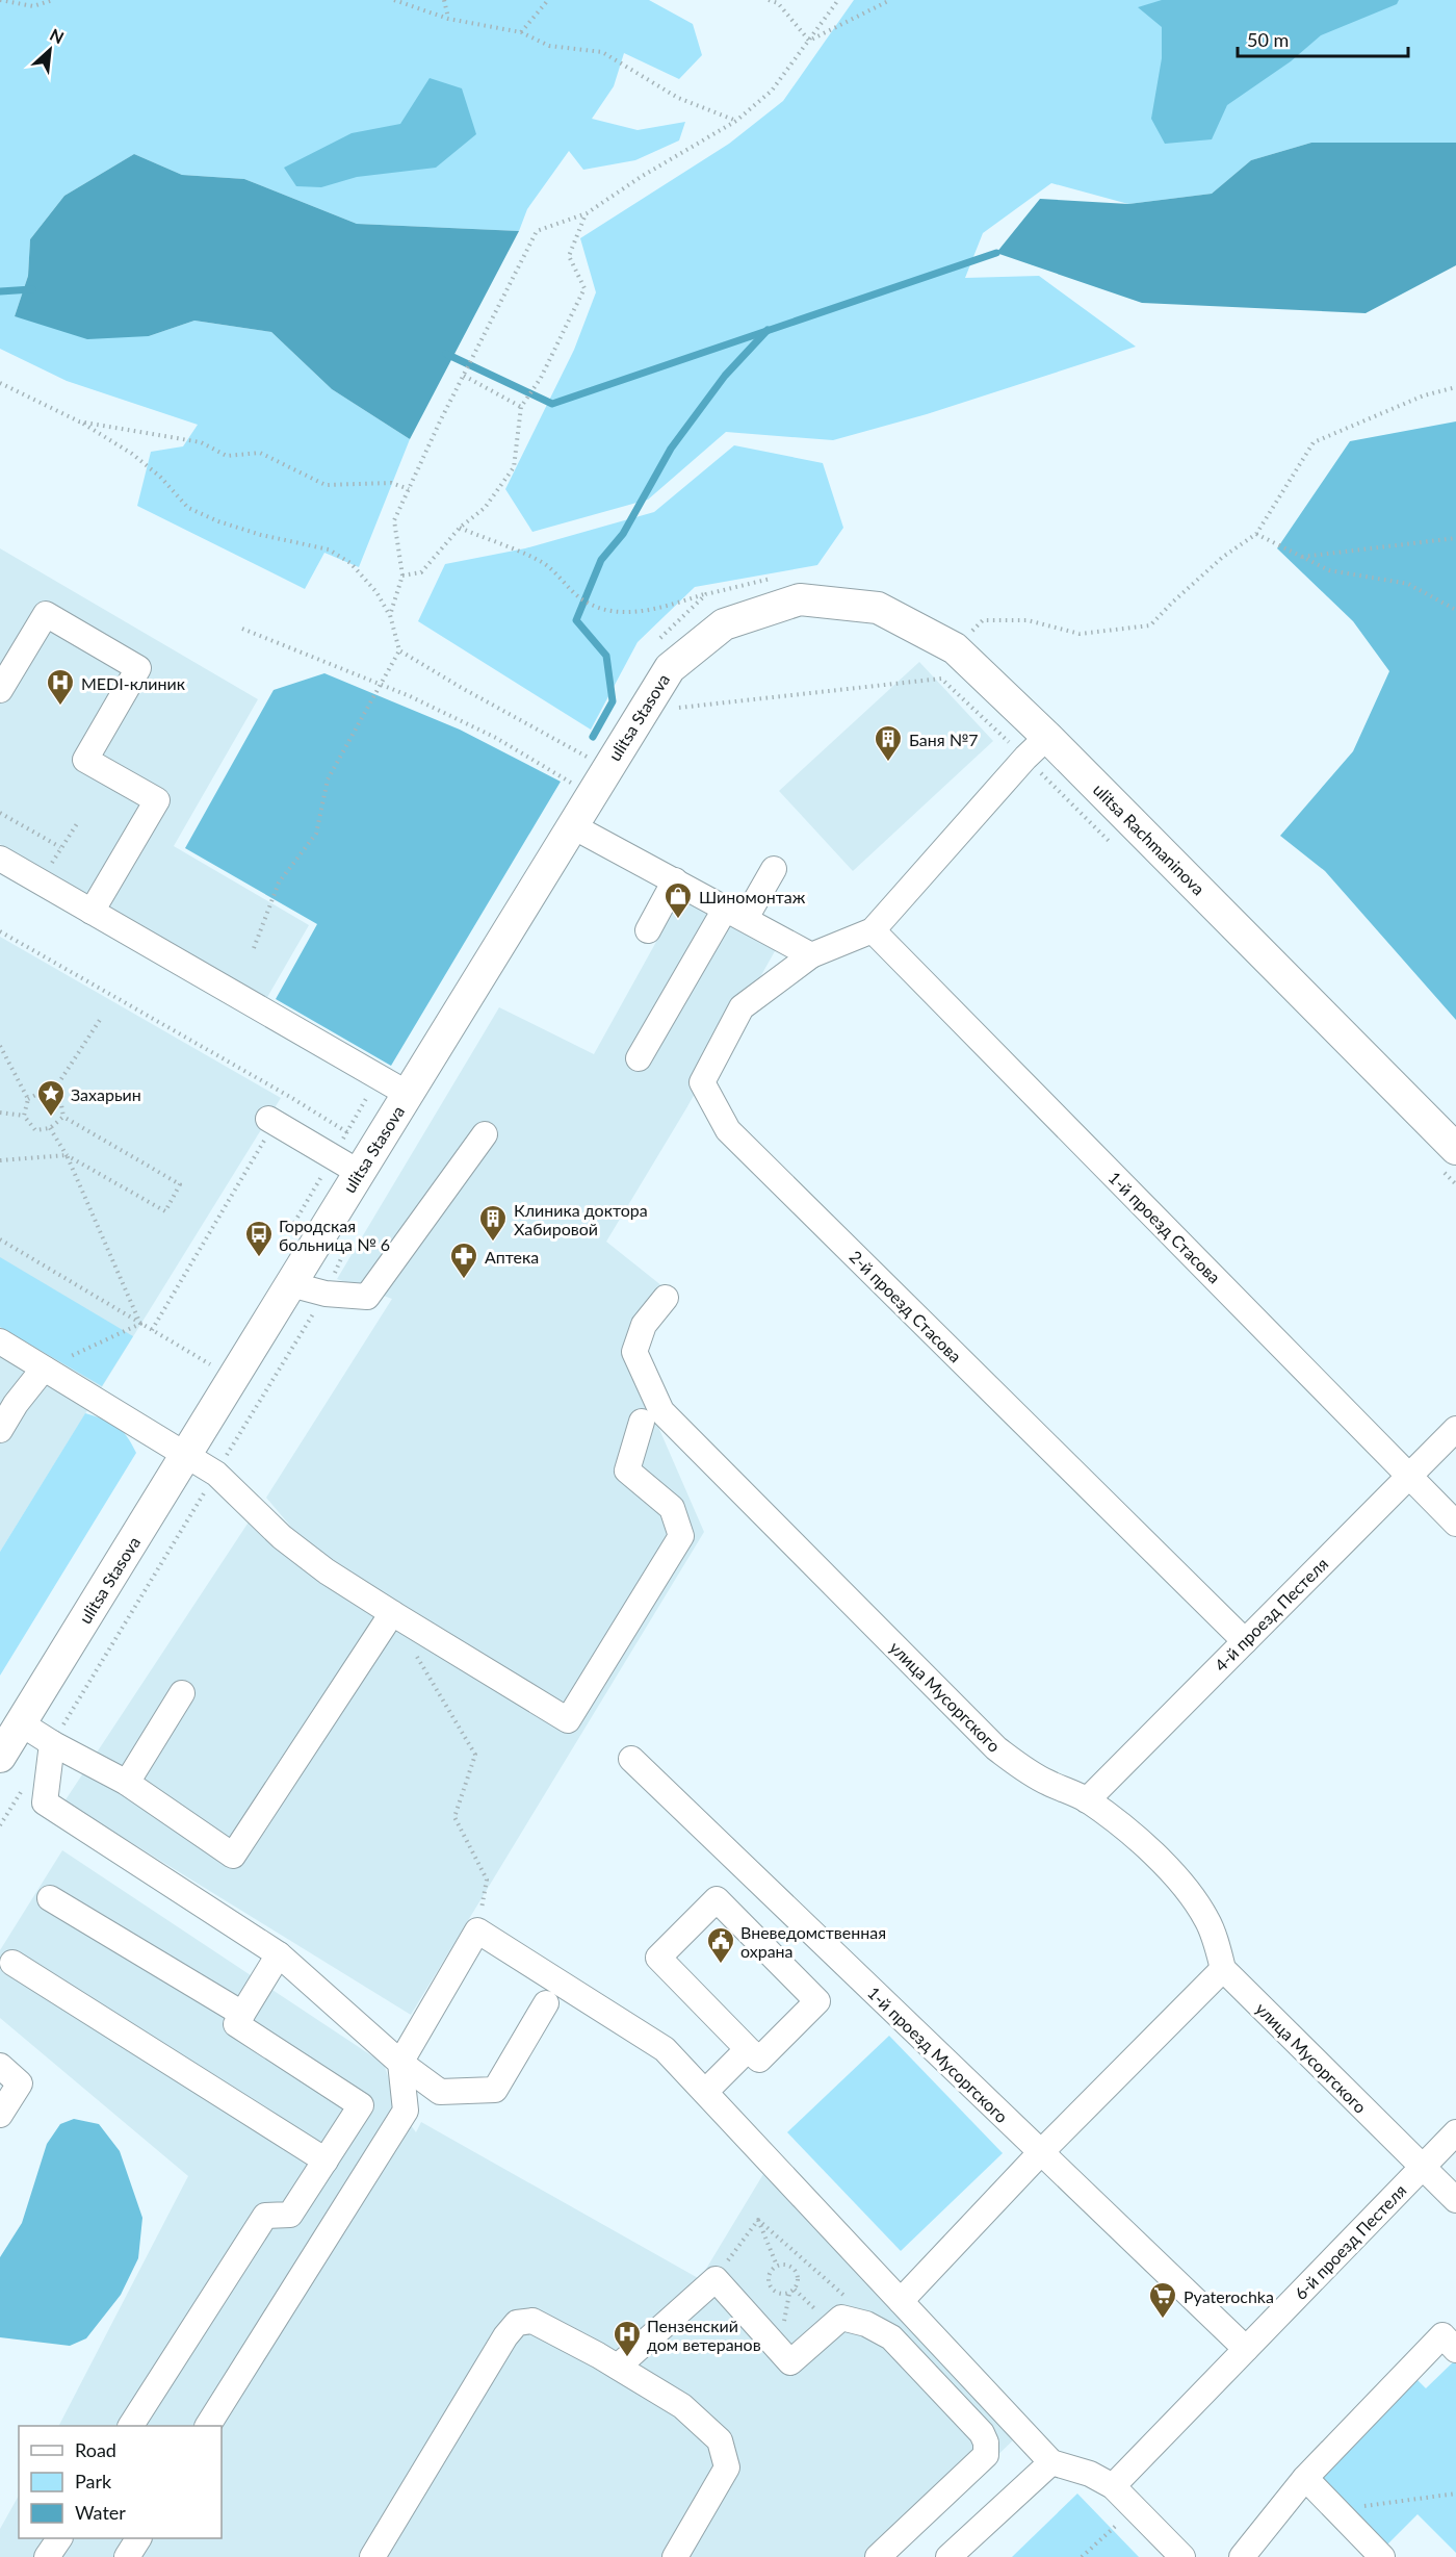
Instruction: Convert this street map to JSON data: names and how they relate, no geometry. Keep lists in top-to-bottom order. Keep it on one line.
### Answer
{"streets":{"main road":["ulitsa Stasova","ulitsa Rachmaninova"],"street":["1-й проезд Стасова","2-й проезд Стасова","4-й проезд Пестеля","улица Мусоргского","1-й проезд Мусоргского","6-й проезд Пестеля"]},"crossings":[["ulitsa Stasova","ulitsa Rachmaninova"],["1-й проезд Стасова","4-й проезд Пестеля"],["2-й проезд Стасова","4-й проезд Пестеля"],["4-й проезд Пестеля","улица Мусоргского"],["улица Мусоргского","6-й проезд Пестеля"],["1-й проезд Мусоргского","6-й проезд Пестеля"]],"places":{"hospital":["MEDI-клиник","Пензенский дом ветеранов"],"building":["Баня №7","Клиника доктора Хабировой"],"shop":["Шиномонтаж"],"place":["Захарьин"],"bus stop":["Городская больница № 6"],"pharmacy":["Аптека"],"public building":["Вневедомственная охрана"],"supermarket":["Pyaterochka"]},"legend":["Road","Park","Water"],"scale_bar":"50 m","north":"top right"}
